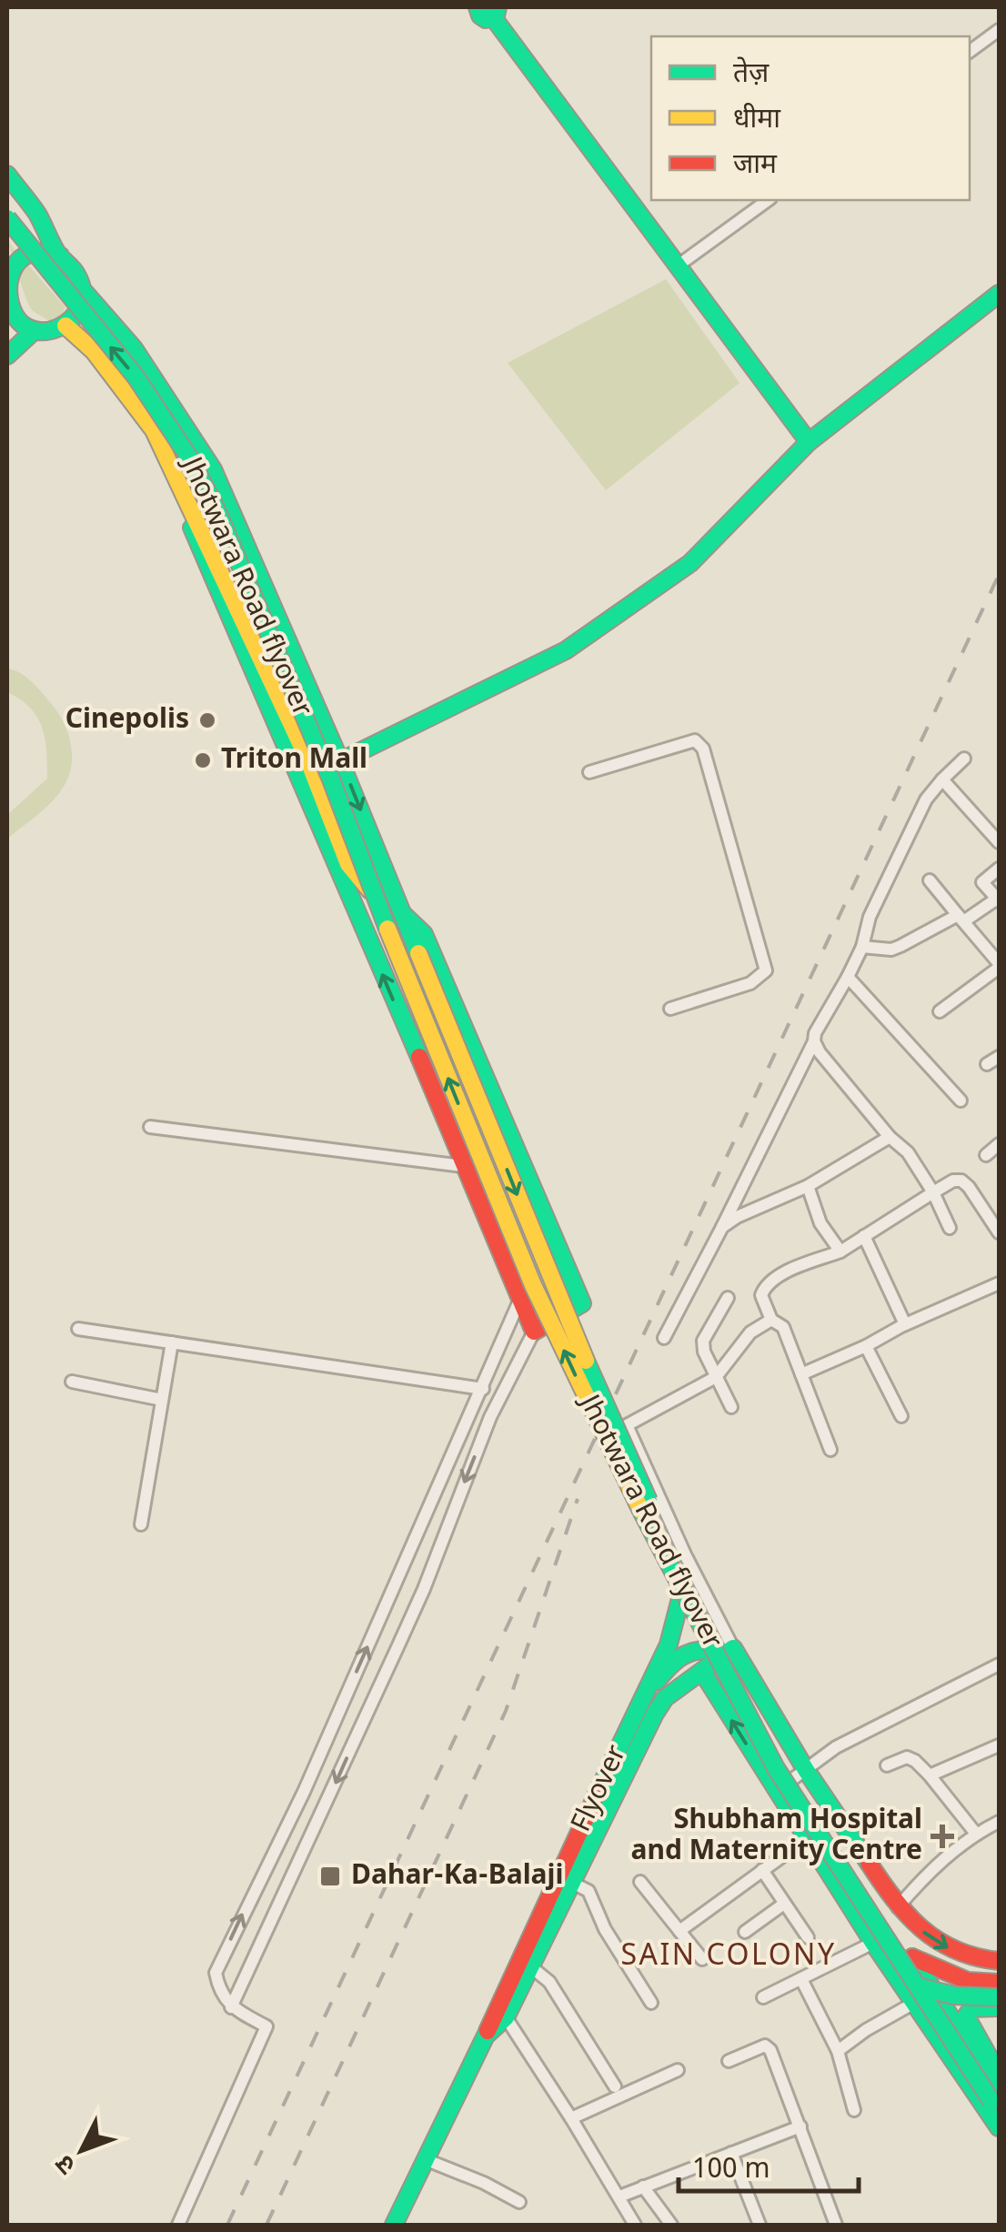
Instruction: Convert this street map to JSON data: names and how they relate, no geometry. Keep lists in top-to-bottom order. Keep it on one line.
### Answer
{"streets":{"main road":["Jhotwara Road flyover","Flyover"]},"crossings":[["Jhotwara Road flyover","Flyover"]],"districts":["SAIN COLONY"],"places":{"other":["Cinepolis","Triton Mall"],"health":["Shubham Hospital and Maternity Centre"],"transit":["Dahar-Ka-Balaji"]},"legend":["तेज़","धीमा","जाम"],"scale_bar":"100 m","north":"bottom left"}
